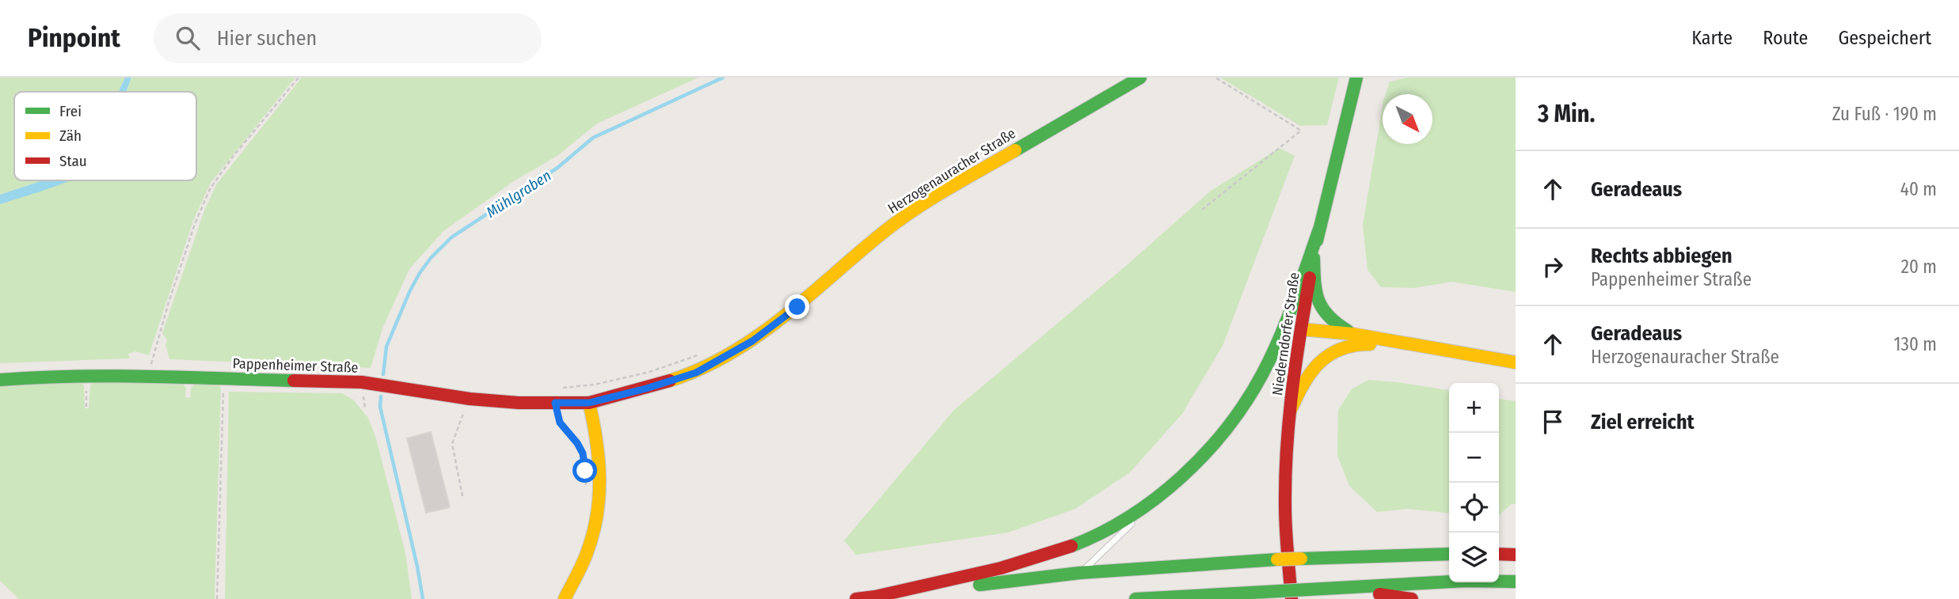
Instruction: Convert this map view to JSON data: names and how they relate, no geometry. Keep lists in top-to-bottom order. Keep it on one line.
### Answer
{"streets":{"main road":["Herzogenauracher Straße","Niederndorfer Straße","Pappenheimer Straße"]},"crossings":[["Herzogenauracher Straße","Pappenheimer Straße"]],"water":["Mühlgraben"],"legend":["Frei","Zäh","Stau"],"north":"bottom right","page":{"header":"Pinpoint","search":"Hier suchen","nav":["Karte","Route","Gespeichert"],"heading":["3 Min.","Zu Fuß · 190 m"],"list":[["Geradeaus","40 m"],["Rechts abbiegen","Pappenheimer Straße","20 m"],["Geradeaus","Herzogenauracher Straße","130 m"],"Ziel erreicht"],"map_buttons":["+","−"]}}
